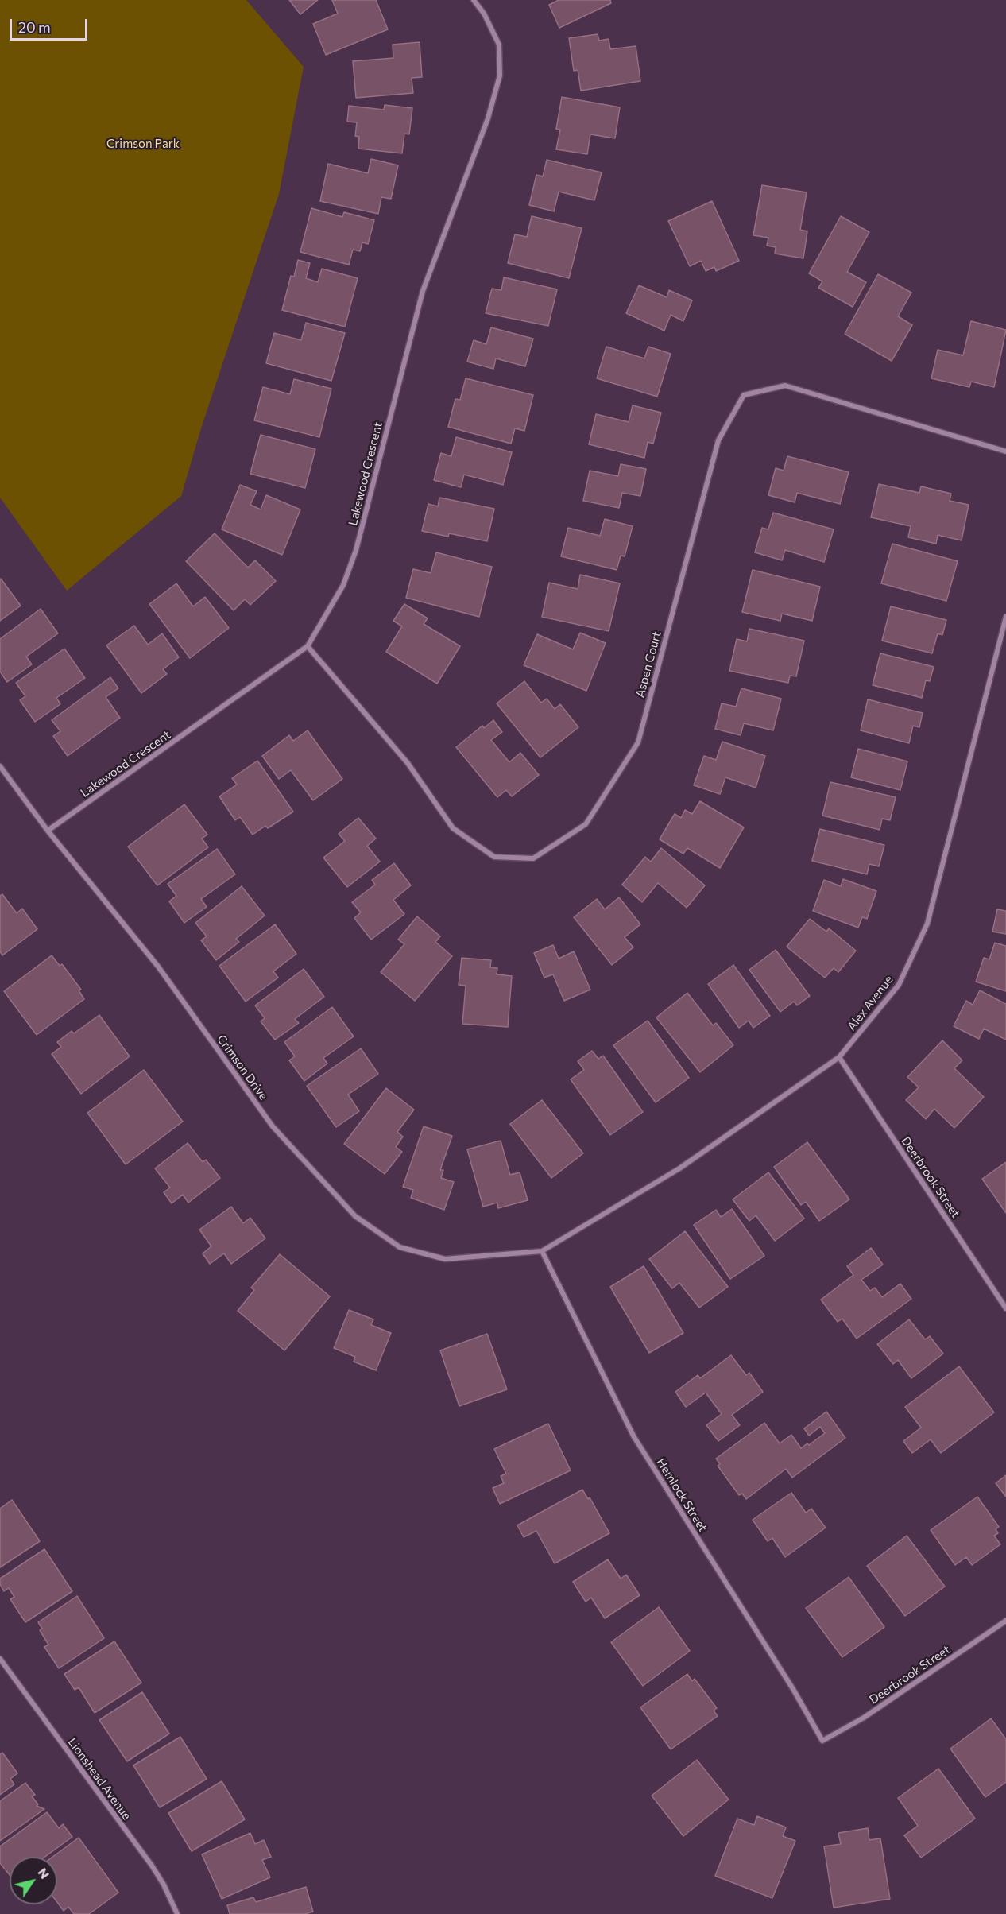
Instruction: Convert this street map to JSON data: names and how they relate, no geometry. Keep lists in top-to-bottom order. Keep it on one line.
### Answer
{"streets":{"street":["Lakewood Crescent","Aspen Court","Alex Avenue","Crimson Drive","Deerbrook Street","Hemlock Street","Lionshead Avenue"]},"crossings":[["Lakewood Crescent","Aspen Court"],["Lakewood Crescent","Crimson Drive"],["Alex Avenue","Crimson Drive"],["Alex Avenue","Deerbrook Street"],["Alex Avenue","Hemlock Street"],["Crimson Drive","Hemlock Street"],["Deerbrook Street","Hemlock Street"]],"parks":["Crimson Park"],"scale_bar":"20 m","north":"top right"}
